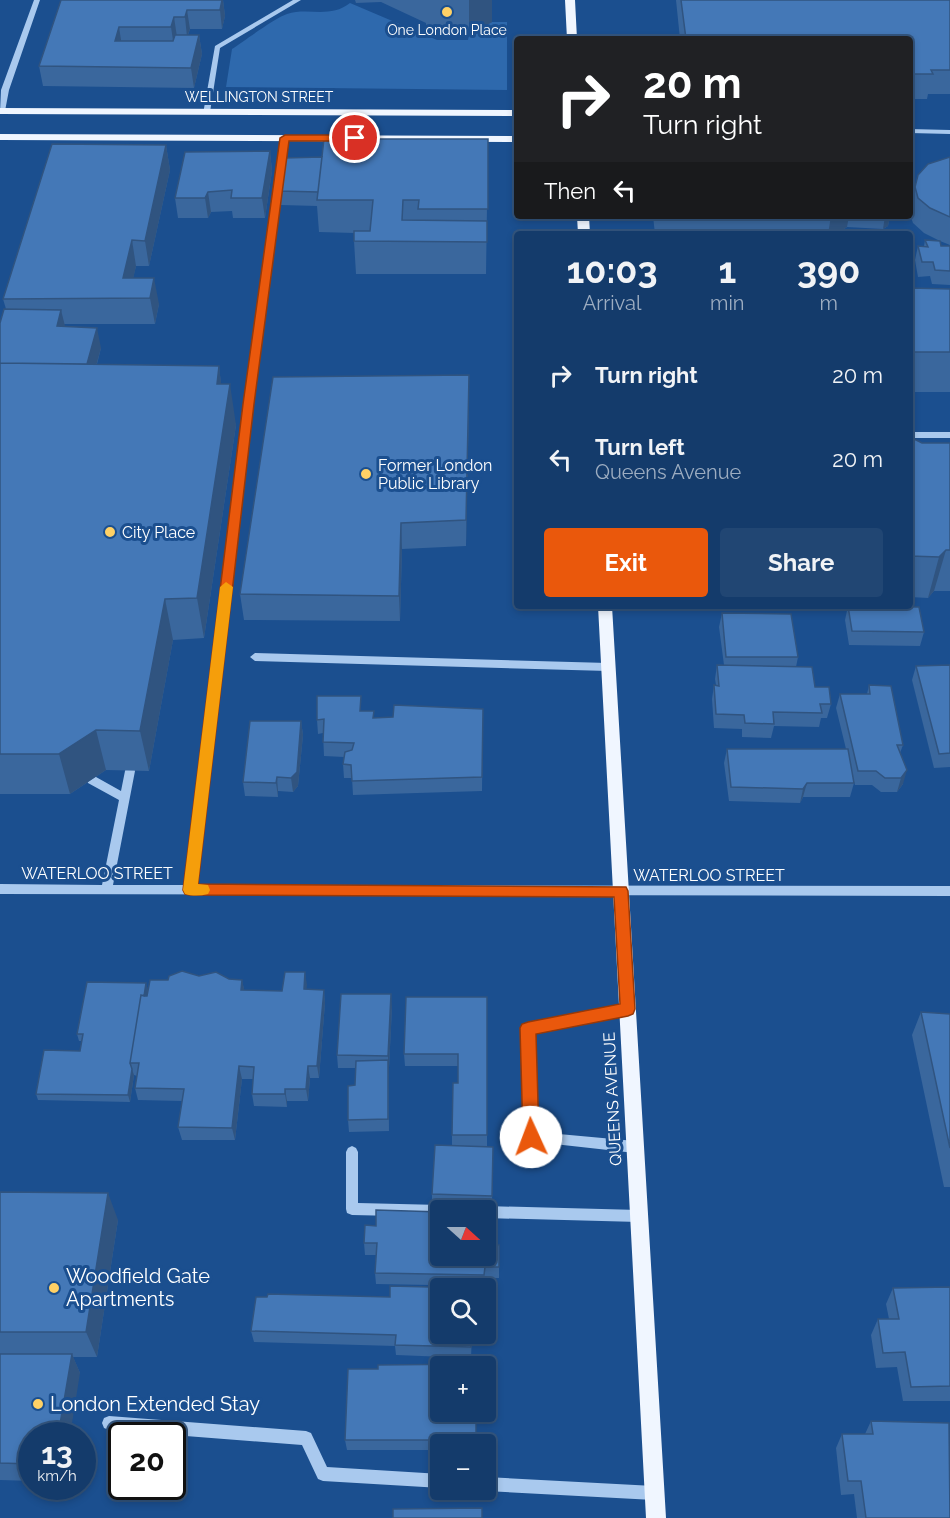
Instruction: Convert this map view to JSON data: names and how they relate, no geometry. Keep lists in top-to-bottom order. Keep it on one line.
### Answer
{"streets":{"main road":["WELLINGTON STREET","QUEENS AVENUE"],"street":["WATERLOO STREET"]},"crossings":[["WATERLOO STREET","QUEENS AVENUE"]],"places":["One London Place","Former London Public Library","City Place","Woodfield Gate Apartments","London Extended Stay"],"north":"right","page":{"turn":["20 m","Turn right"],"then":"Then","eta":["10:03","Arrival","1","min","390","m"],"list":[{"name":"Turn right","value":"20 m"},{"name":"Turn left","note":"Queens Avenue","value":"20 m"}],"buttons":["Exit","Share"],"map_buttons":["+","−"],"speed":"13 km/h","limit":"20"}}
